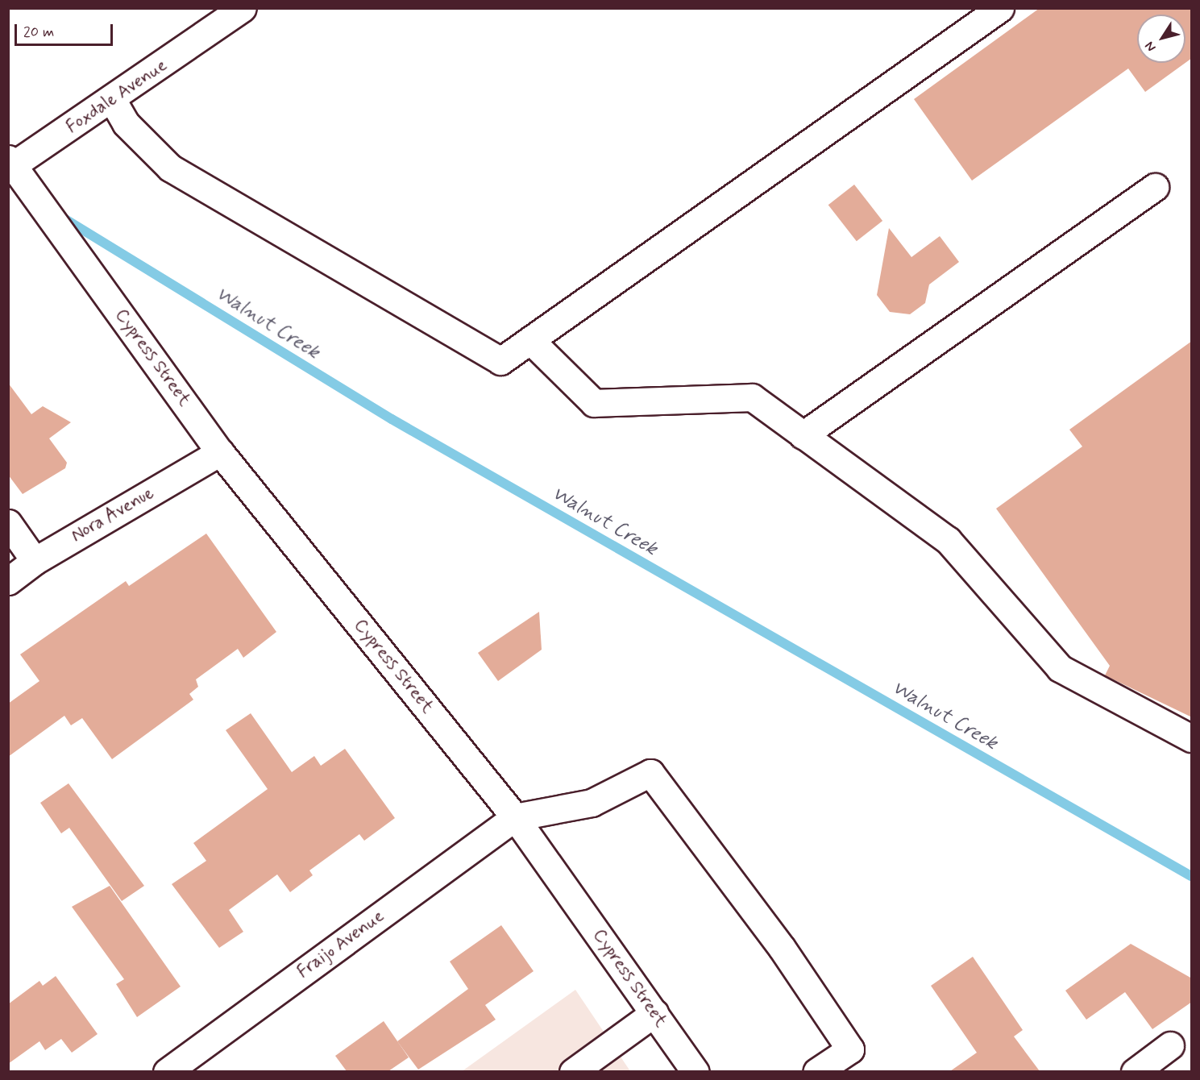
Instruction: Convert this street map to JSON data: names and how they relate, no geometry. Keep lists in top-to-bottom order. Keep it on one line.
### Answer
{"streets":{"street":["Foxdale Avenue","Cypress Street","Nora Avenue","Fraijo Avenue"]},"crossings":[["Foxdale Avenue","Cypress Street"],["Cypress Street","Nora Avenue"],["Cypress Street","Fraijo Avenue"]],"water":["Walnut Creek"],"scale_bar":"20 m","north":"bottom left"}
